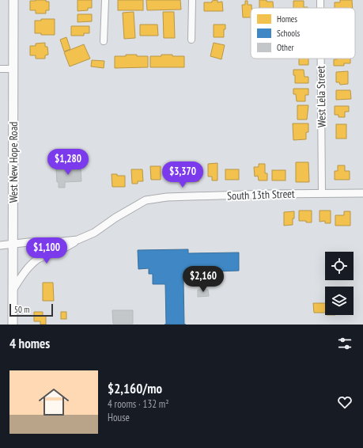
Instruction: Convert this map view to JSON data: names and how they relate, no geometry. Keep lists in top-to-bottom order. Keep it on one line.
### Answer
{"streets":{"main road":["West New Hope Road"],"street":["West Lela Street","South 13th Street"]},"crossings":[["West Lela Street","South 13th Street"],["West New Hope Road","South 13th Street"]],"legend":["Homes","Schools","Other"],"scale_bar":"50 m","page":{"price":["$1,280","$3,370","$1,100","$2,160"],"scale":"50 m","heading":"4 homes","list":[{"name":"$2,160/mo","note":"4 rooms · 132 m² · House"}]}}
